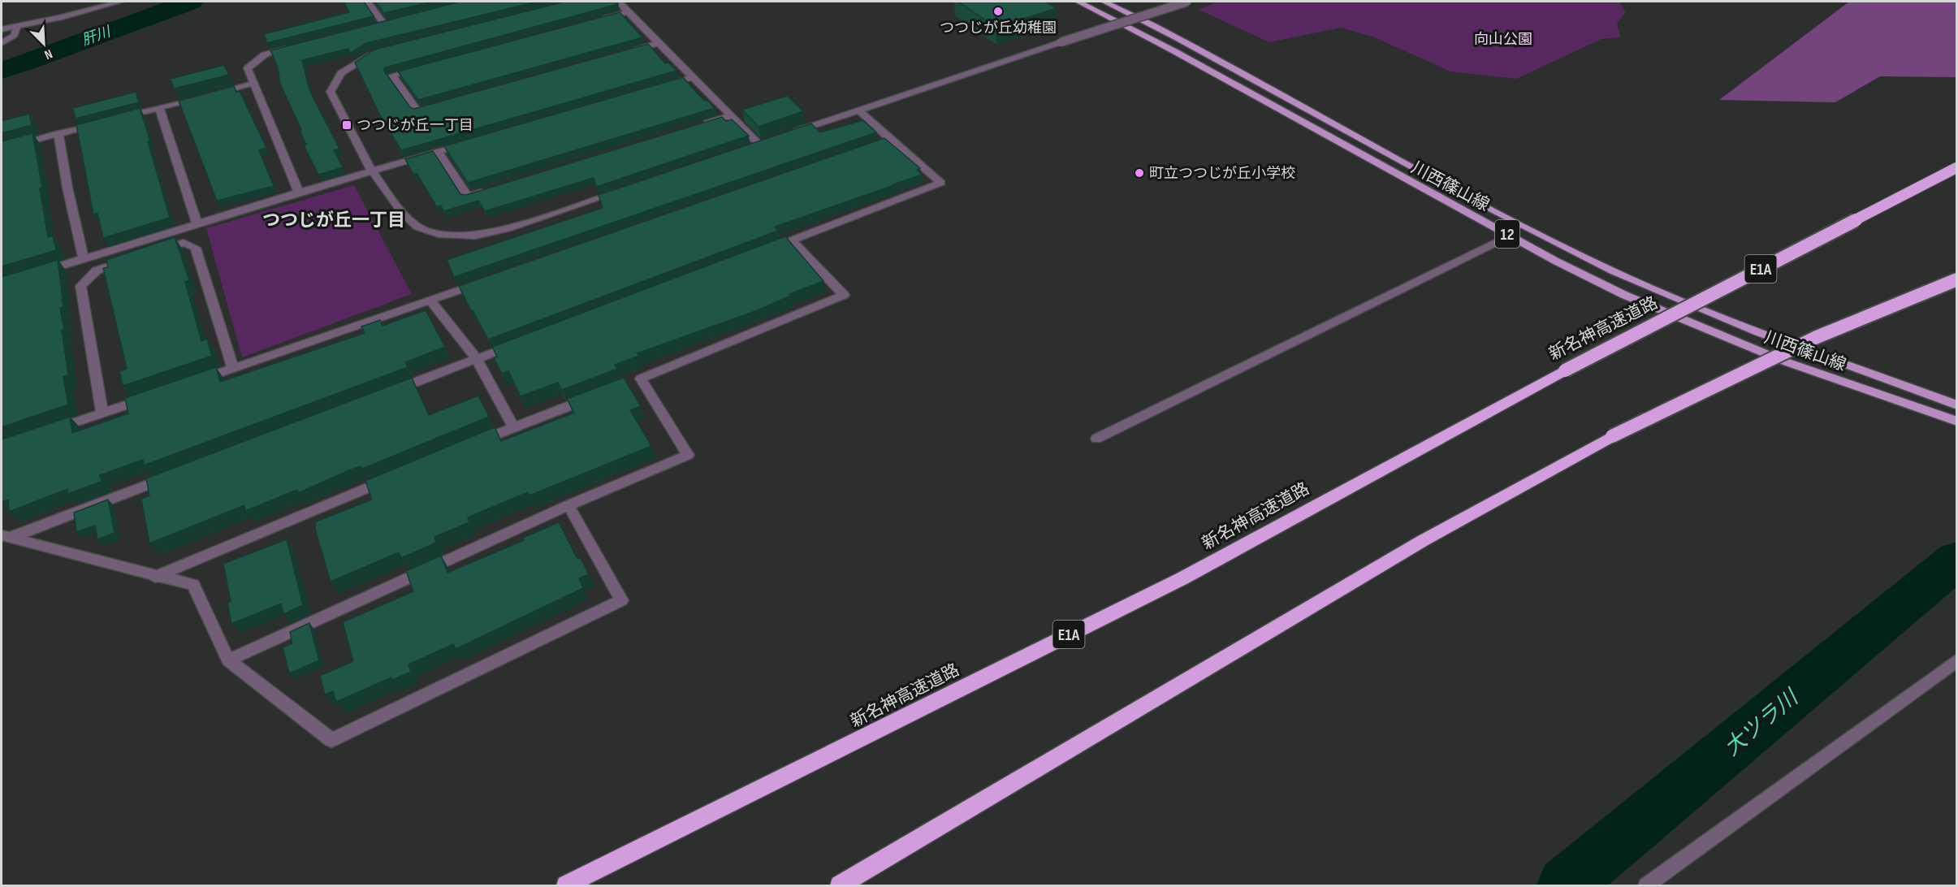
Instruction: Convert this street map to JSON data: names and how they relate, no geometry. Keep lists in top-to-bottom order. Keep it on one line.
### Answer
{"streets":{"highway":["E1A","新名神高速道路"],"main road":["川西篠山線","12"]},"districts":["つつじが丘一丁目"],"water":["肝川","大ツラ川"],"parks":["向山公園"],"places":{"other":["つつじが丘幼稚園","町立つつじが丘小学校"],"transit":["つつじが丘一丁目"]},"north":"bottom right"}
